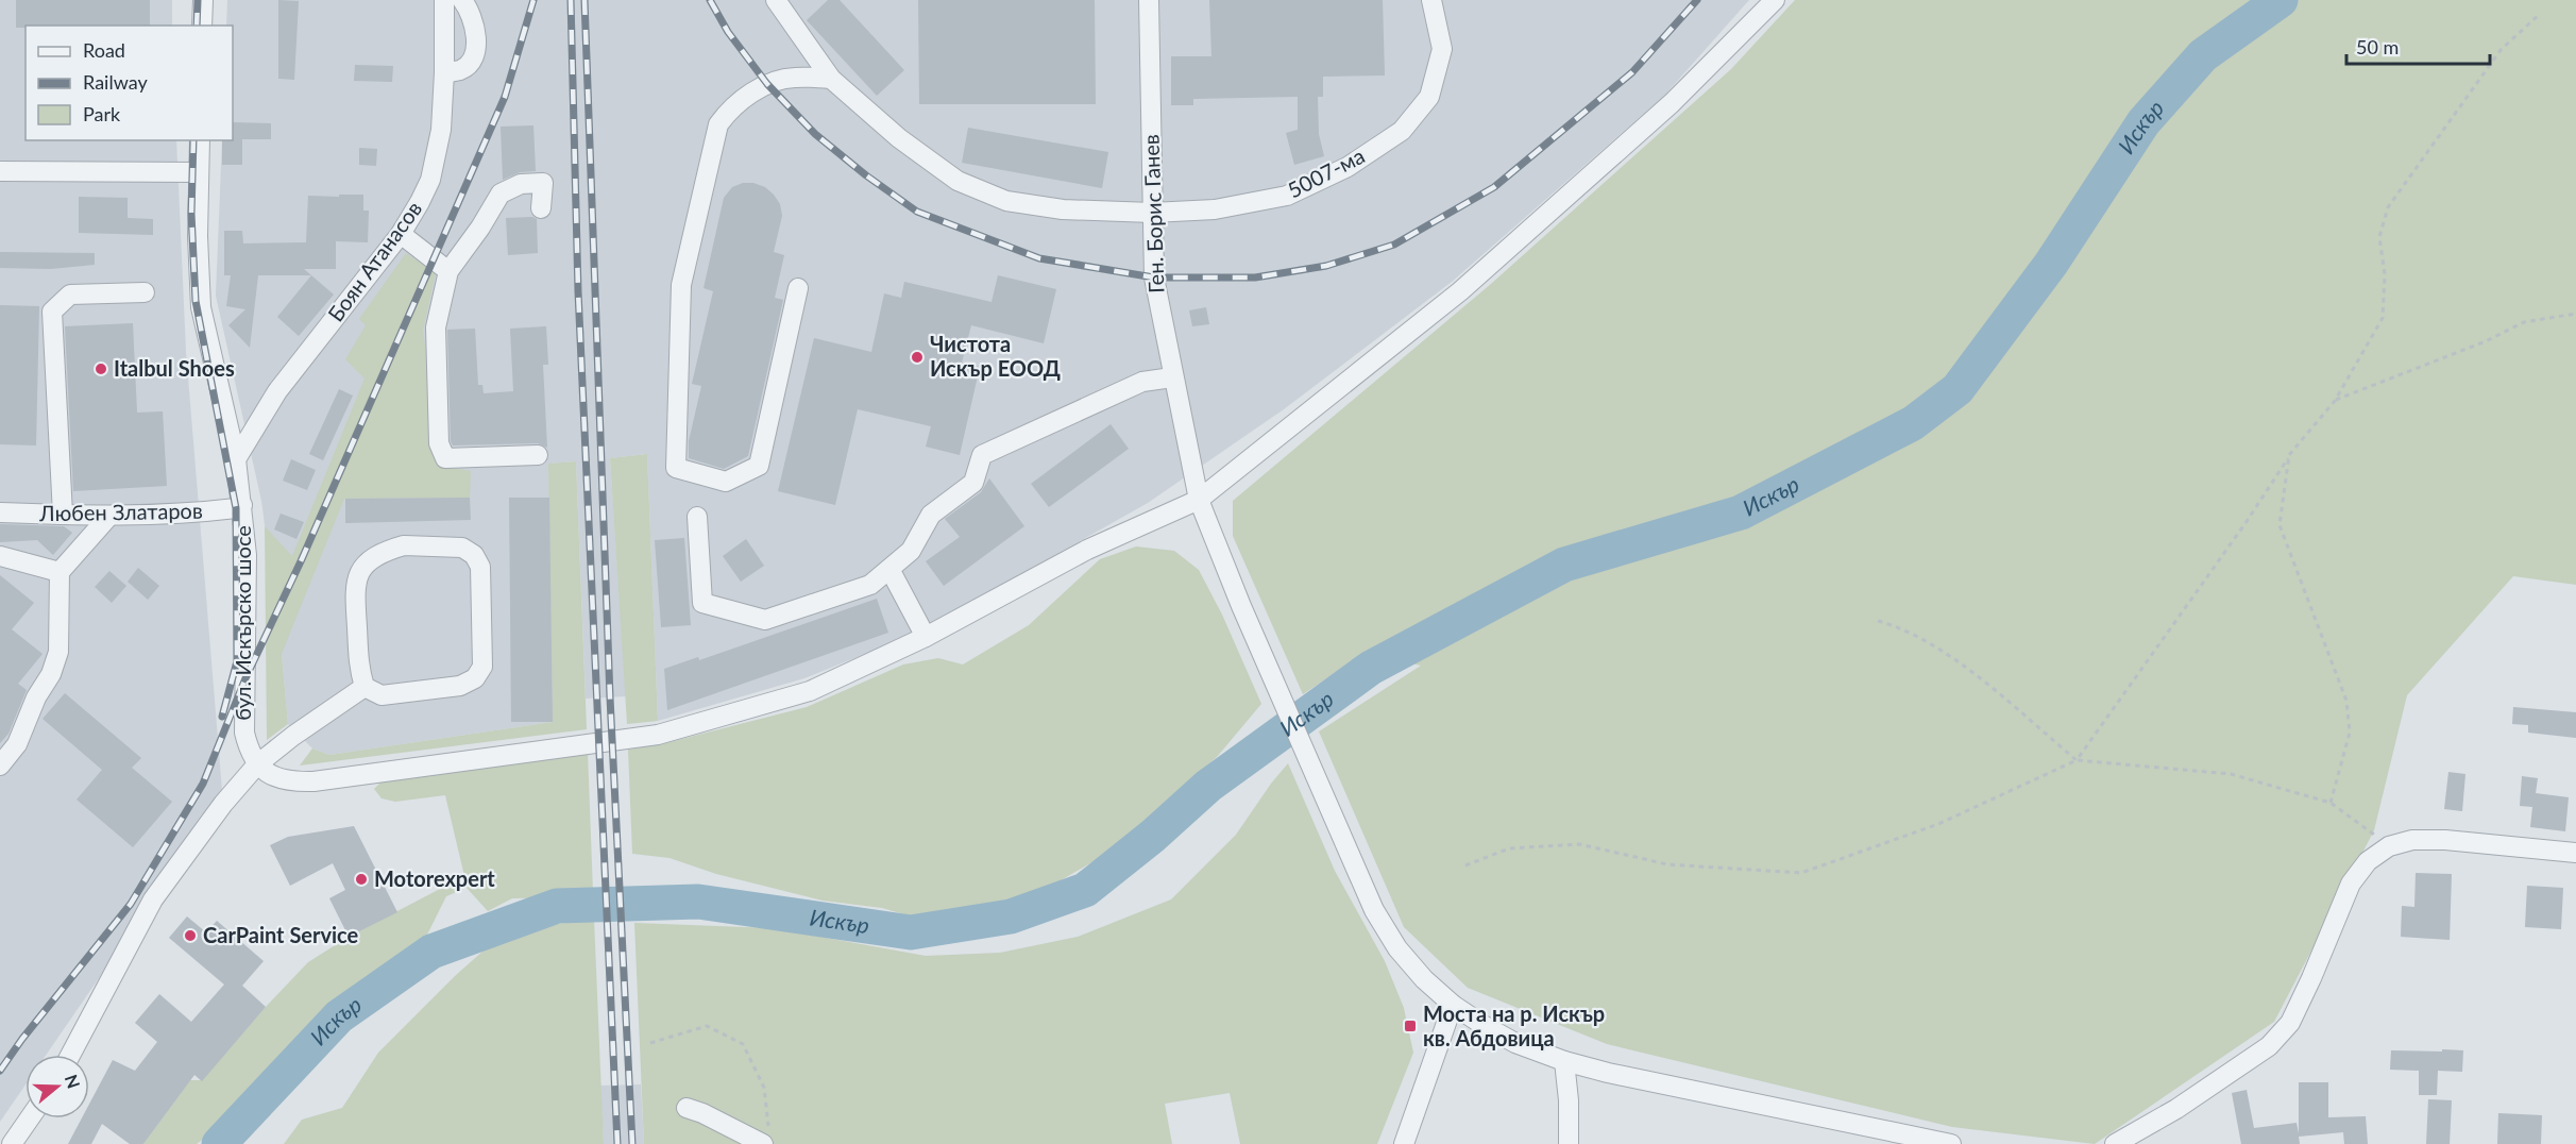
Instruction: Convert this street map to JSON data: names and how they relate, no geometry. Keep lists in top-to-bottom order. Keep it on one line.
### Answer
{"streets":{"street":["5007-ма","Ген. Борис Ганев","Боян Атанасов","Любен Златаров","бул. Искърско шосе"]},"crossings":[["5007-ма","Ген. Борис Ганев"],["Боян Атанасов","бул. Искърско шосе"],["Любен Златаров","бул. Искърско шосе"]],"water":["Искър"],"places":{"other":["Чистота Искър ЕООД","Italbul Shoes","Motorexpert","CarPaint Service"],"transit":["Моста на р. Искър кв. Абдовица"]},"legend":["Road","Railway","Park"],"scale_bar":"50 m","north":"right"}
